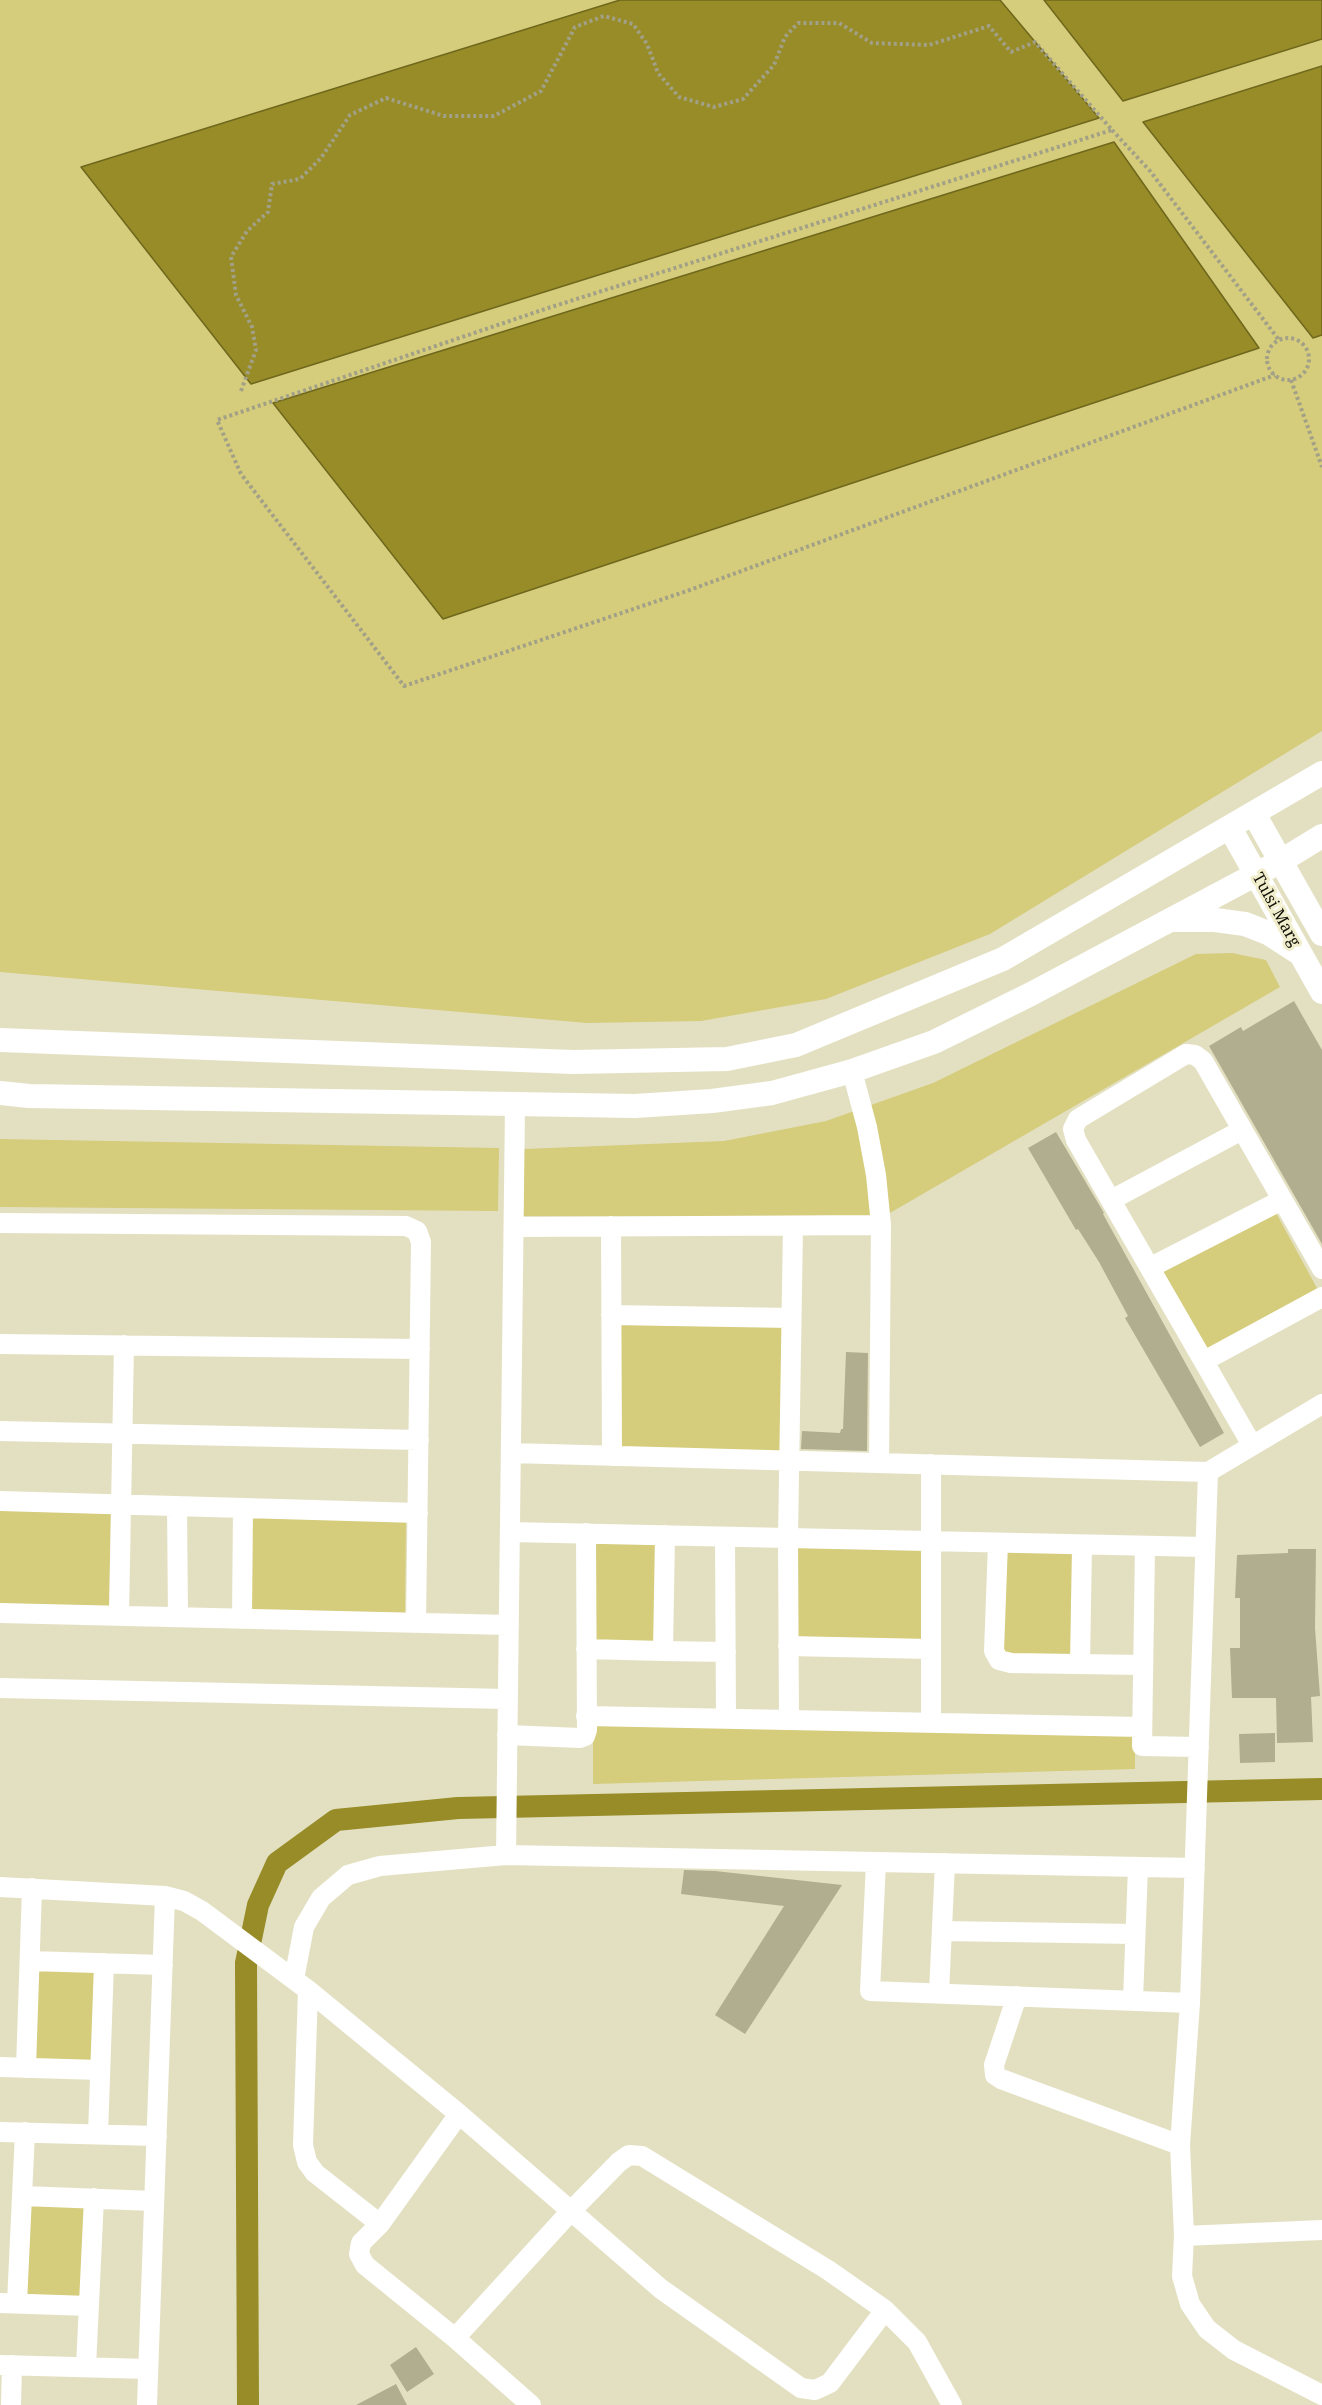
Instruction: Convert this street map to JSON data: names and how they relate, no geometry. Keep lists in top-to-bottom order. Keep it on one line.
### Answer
{"streets":{"street":["Tulsi Marg"]}}
